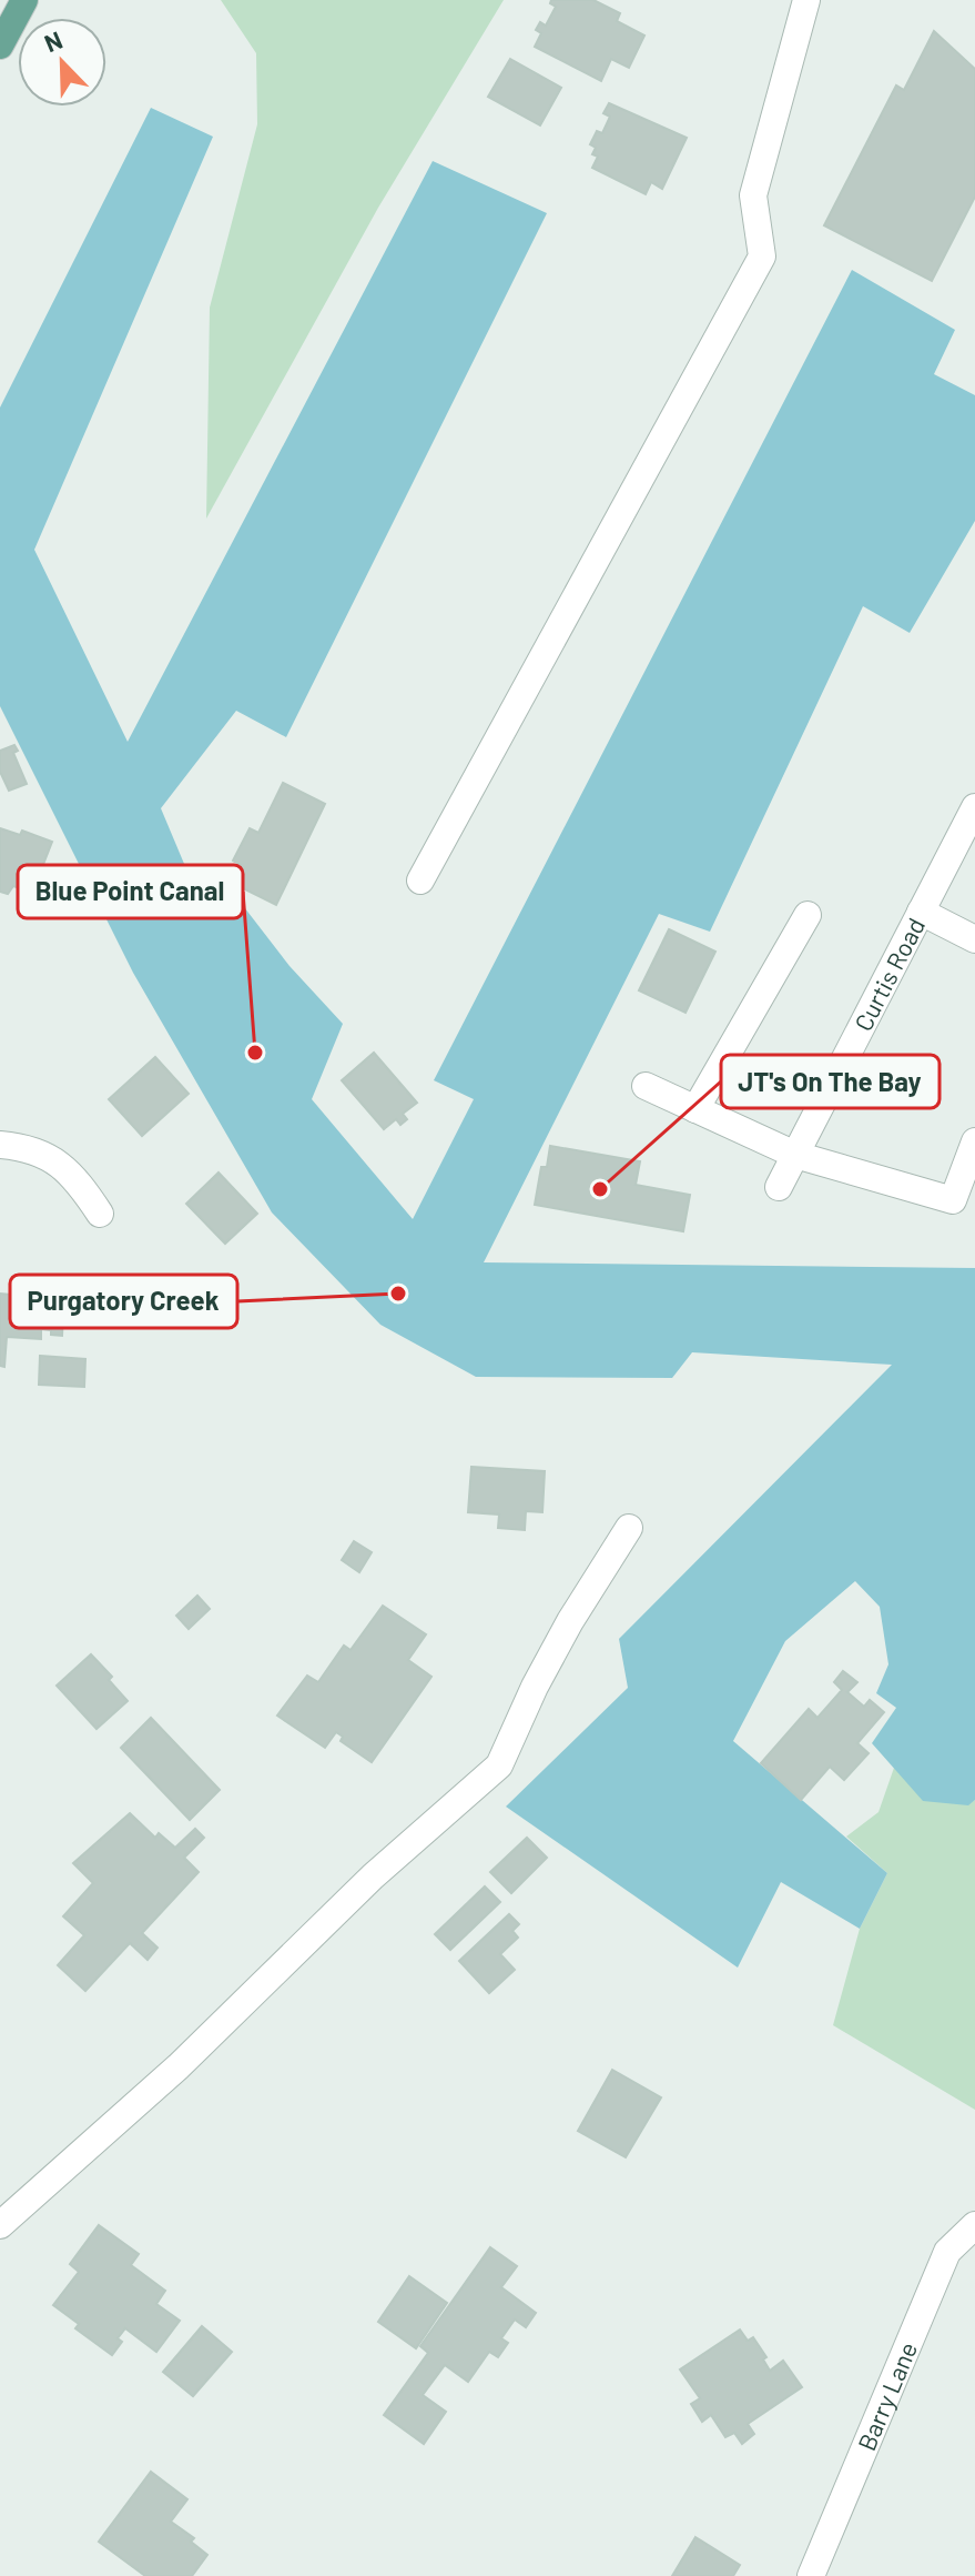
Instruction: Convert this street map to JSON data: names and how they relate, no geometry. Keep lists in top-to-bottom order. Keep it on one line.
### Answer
{"streets":{"street":["Curtis Road","Barry Lane"]},"places":["Blue Point Canal","JT's On The Bay","Purgatory Creek"],"north":"top left"}
